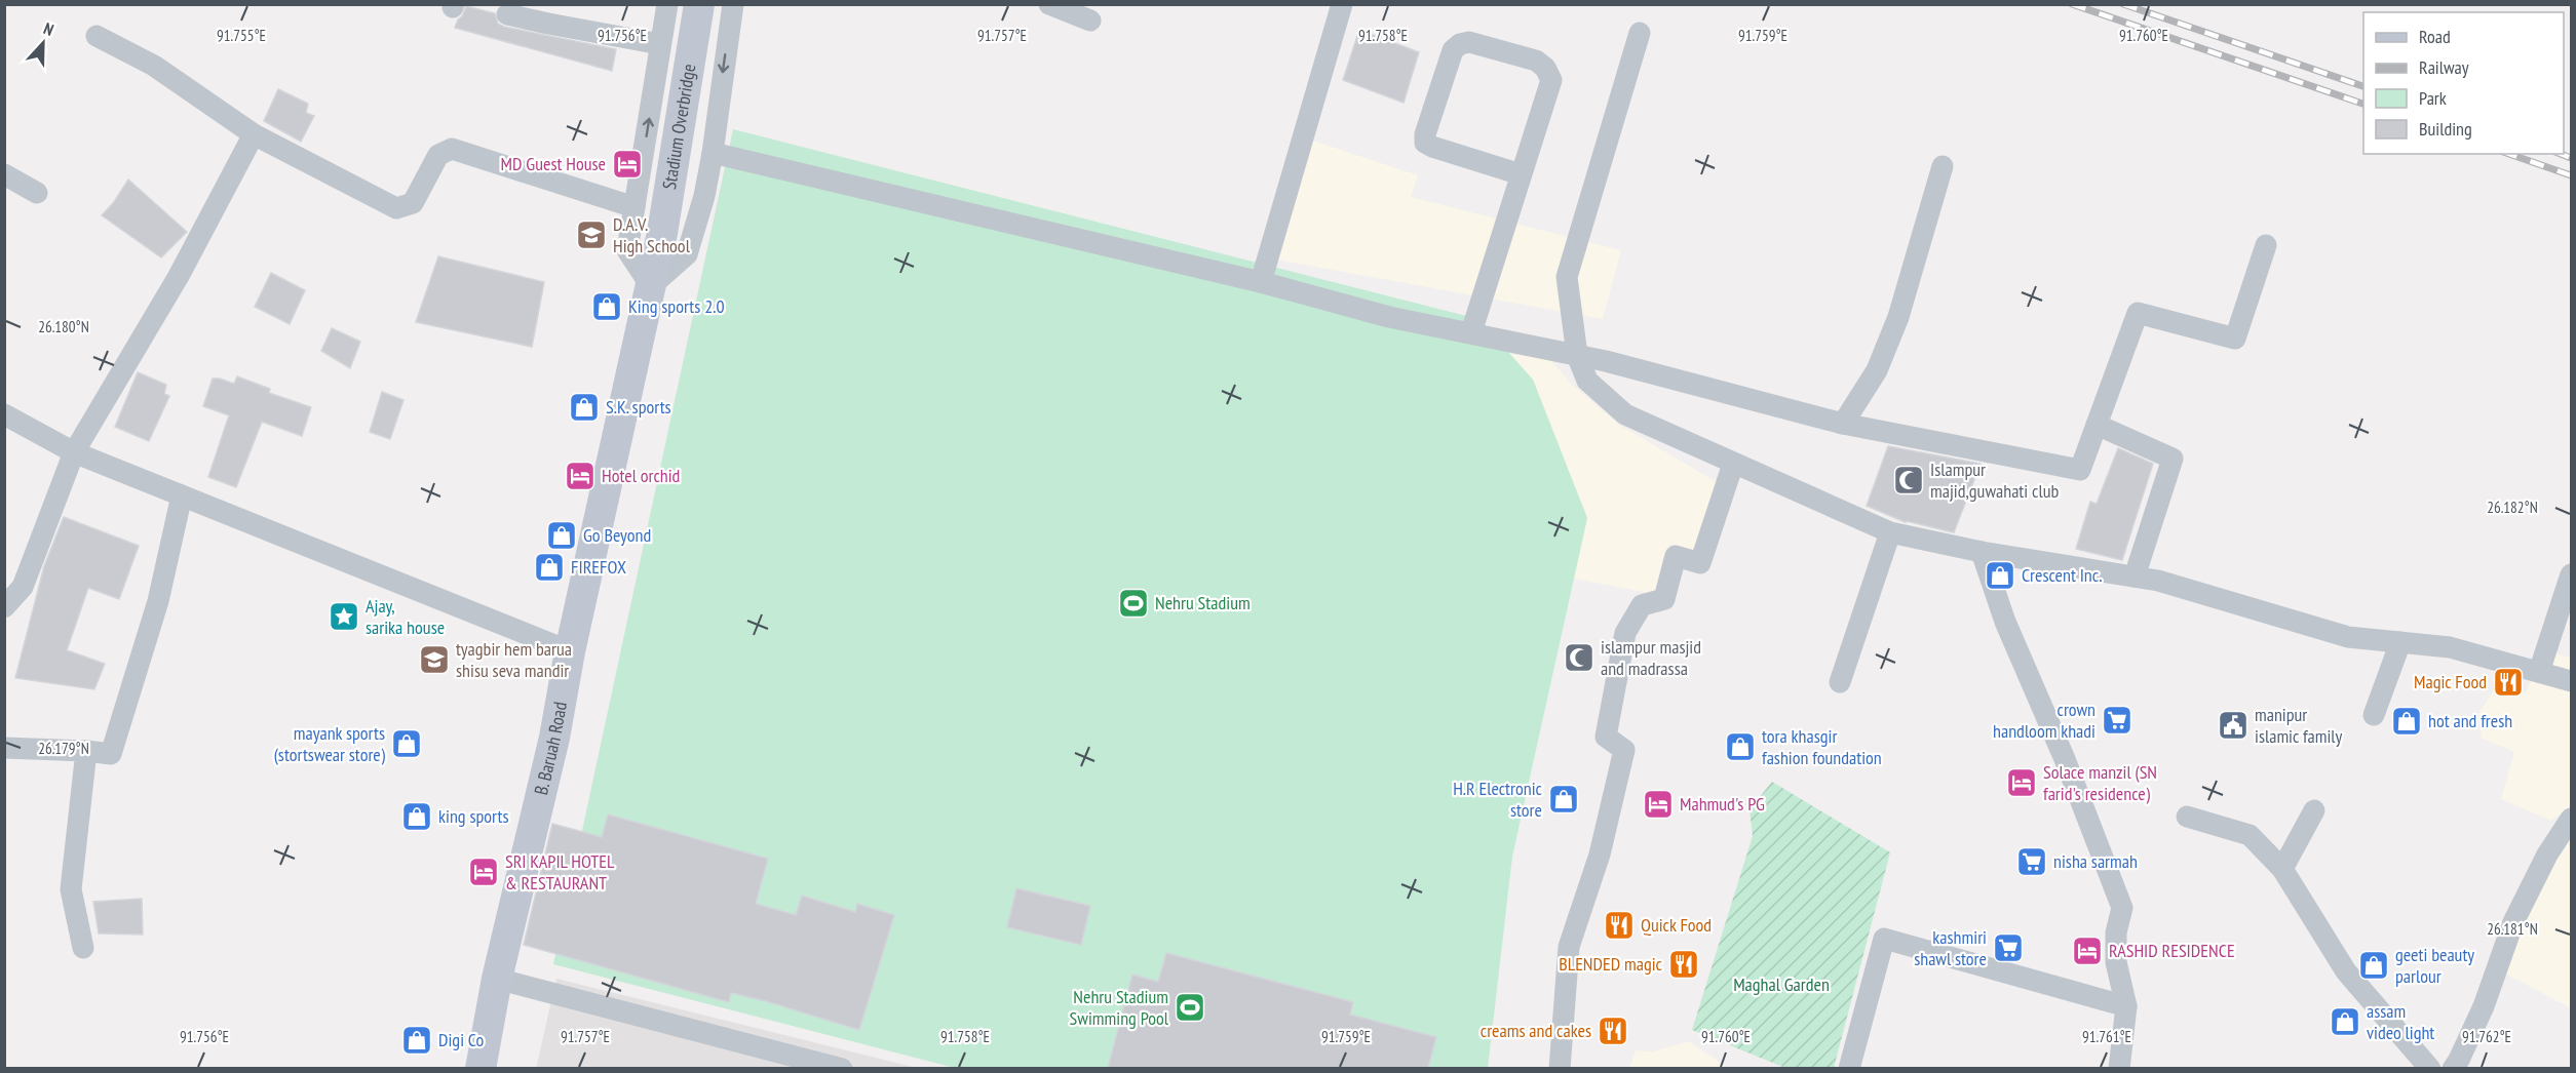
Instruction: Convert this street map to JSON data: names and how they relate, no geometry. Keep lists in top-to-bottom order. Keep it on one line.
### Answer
{"streets":{"main road":["Stadium Overbridge","B. Baruah Road"]},"crossings":[["Stadium Overbridge","B. Baruah Road"]],"parks":["Maghal Garden"],"places":{"hotel":["MD Guest House","Hotel orchid","Solace manzil (SN farid's residence)","Mahmud's PG","SRI KAPIL HOTEL & RESTAURANT","RASHID RESIDENCE"],"school or university":["D.A.V. High School","tyagbir hem barua shisu seva mandir"],"shop":["King sports 2.0","S.K. sports","Go Beyond","FIREFOX","Crescent Inc.","hot and fresh","mayank sports (stortswear store)","tora khasgir fashion foundation","H.R Electronic store","king sports","geeti beauty parlour","assam video light","Digi Co"],"mosque":["Islampur majid,guwahati club","islampur masjid and madrassa"],"sports":["Nehru Stadium","Nehru Stadium Swimming Pool"],"place":["Ajay, sarika house"],"restaurant":["Magic Food","Quick Food","BLENDED magic","creams and cakes"],"supermarket":["crown handloom khadi","nisha sarmah","kashmiri shawl store"],"public building":["manipur islamic family"]},"legend":["Road","Railway","Park","Building"],"north":"top","coordinates":["91.755°E","91.756°E","91.757°E","91.758°E","91.759°E","91.760°E","26.180°N","26.182°N","26.179°N","26.181°N","91.761°E","91.762°E"]}
